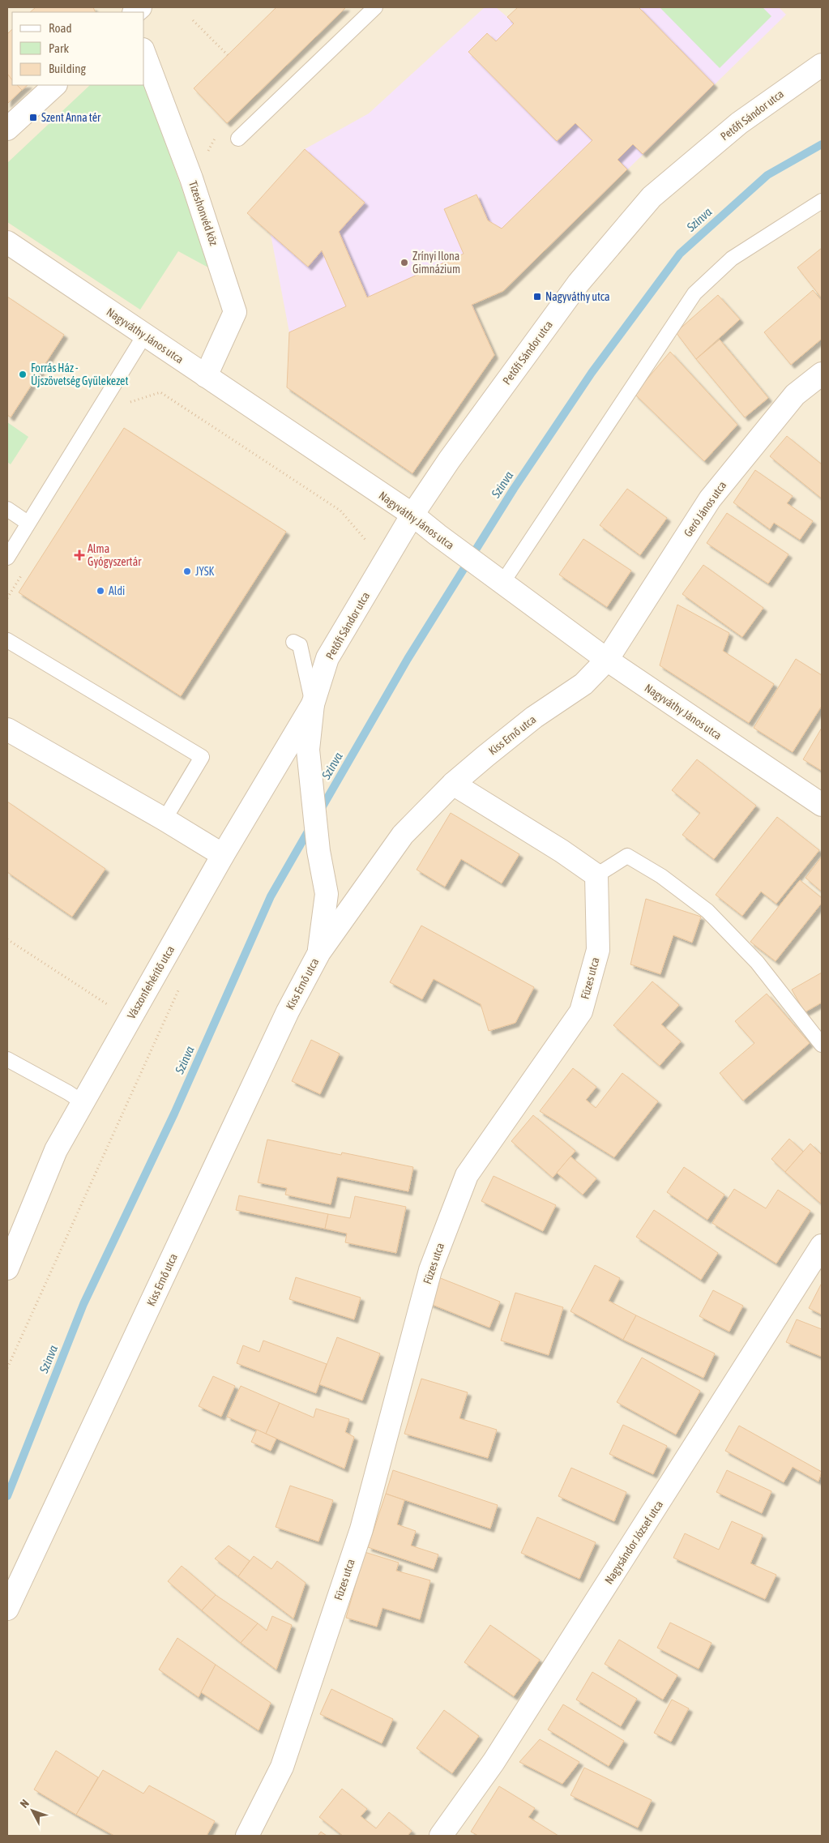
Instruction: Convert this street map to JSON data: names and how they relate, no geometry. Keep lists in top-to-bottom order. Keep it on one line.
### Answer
{"streets":{"street":["Petőfi Sándor utca","Tizeshonvéd köz","Nagyváthy János utca","Geró János utca","Kiss Ernő utca","Füzes utca","Vászonfehérítő utca","Nagysándor József utca"]},"crossings":[["Petőfi Sándor utca","Nagyváthy János utca"],["Petőfi Sándor utca","Kiss Ernő utca"],["Petőfi Sándor utca","Vászonfehérítő utca"],["Tizeshonvéd köz","Nagyváthy János utca"],["Nagyváthy János utca","Geró János utca"],["Nagyváthy János utca","Kiss Ernő utca"],["Geró János utca","Kiss Ernő utca"],["Kiss Ernő utca","Vászonfehérítő utca"]],"water":["Szinva"],"places":{"transit":["Szent Anna tér","Nagyváthy utca"],"other":["Zrínyi Ilona Gimnázium","Forrás Ház - Újszövetség Gyülekezet","JYSK","Aldi"],"health":["Alma Gyógyszertár"]},"legend":["Road","Park","Building"],"north":"top left"}
